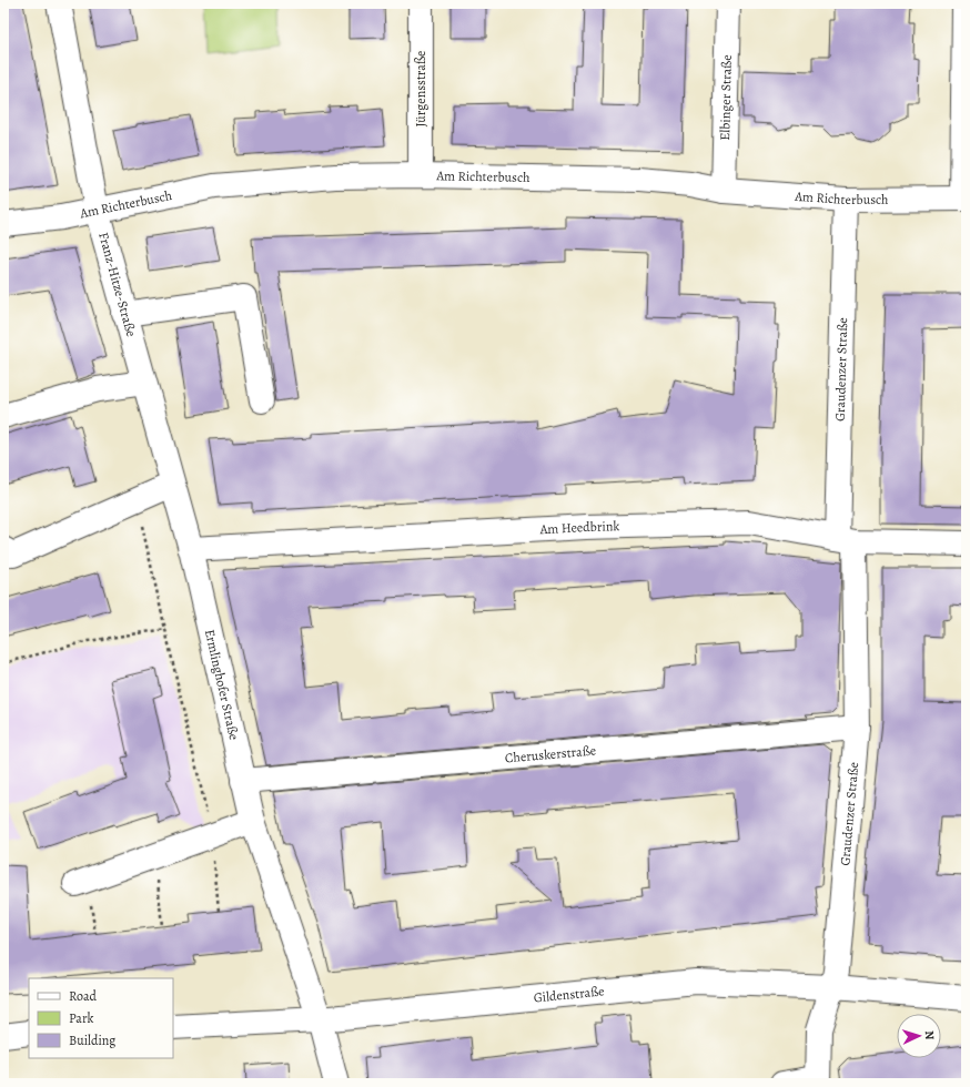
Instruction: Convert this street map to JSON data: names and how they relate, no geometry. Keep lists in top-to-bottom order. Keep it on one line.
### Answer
{"streets":{"street":["Jürgensstraße","Elbinger Straße","Am Richterbusch","Franz-Hitze-Straße","Graudenzer Straße","Am Heedbrink","Ermlinghofer Straße","Cheruskerstraße","Gildenstraße"]},"crossings":[["Jürgensstraße","Am Richterbusch"],["Elbinger Straße","Am Richterbusch"],["Am Richterbusch","Franz-Hitze-Straße"],["Am Richterbusch","Graudenzer Straße"],["Franz-Hitze-Straße","Am Heedbrink"],["Franz-Hitze-Straße","Ermlinghofer Straße"],["Graudenzer Straße","Am Heedbrink"],["Graudenzer Straße","Cheruskerstraße"],["Graudenzer Straße","Gildenstraße"],["Am Heedbrink","Ermlinghofer Straße"],["Ermlinghofer Straße","Cheruskerstraße"],["Ermlinghofer Straße","Gildenstraße"]],"legend":["Road","Park","Building"],"north":"right"}
